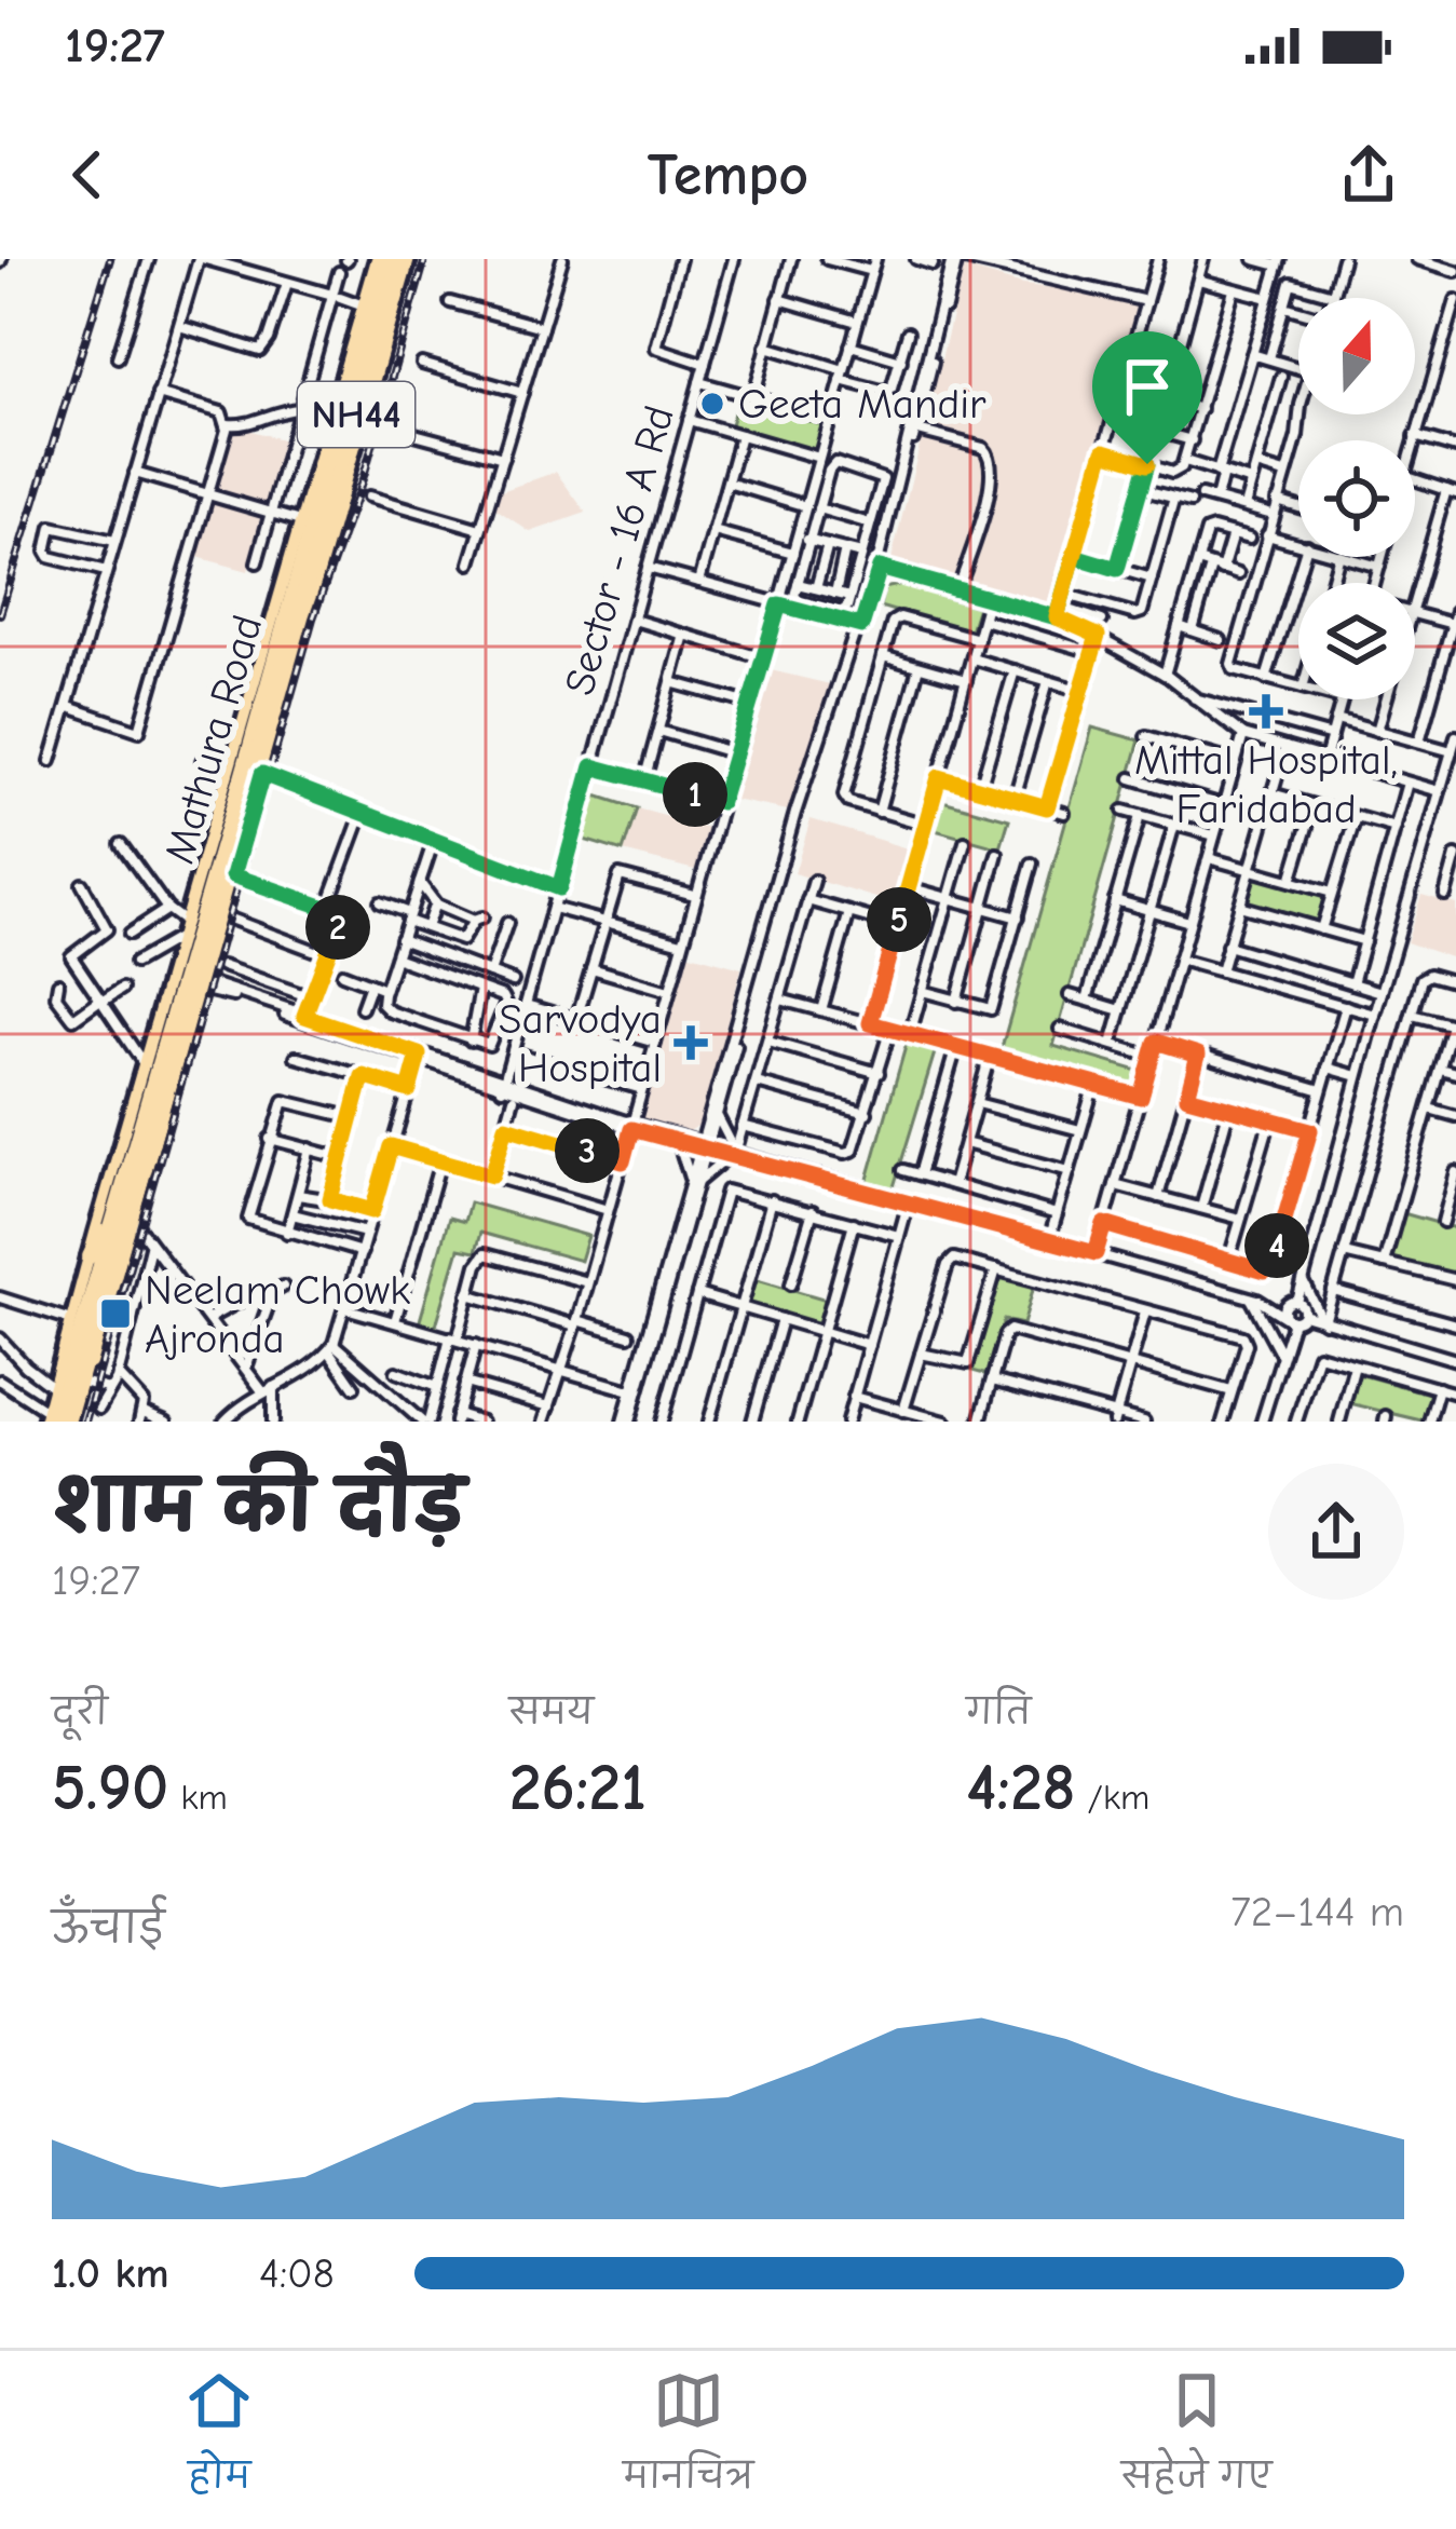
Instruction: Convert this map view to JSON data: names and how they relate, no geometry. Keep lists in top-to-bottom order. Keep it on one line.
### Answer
{"streets":{"highway":["NH44","Mathura Road"],"street":["Sector - 16 A Rd"]},"crossings":[["NH44","Mathura Road"]],"places":{"other":["Geeta Mandir"],"health":["Mittal Hospital, Faridabad","Sarvodya Hospital"],"transit":["Neelam Chowk Ajronda"]},"north":"top","page":{"status":"19:27","header":"Tempo","pins":["1","5","2","3","4"],"heading":["शाम की दौड़","19:27"],"stats":[["दूरी","5.90 km"],["समय","26:21"],["गति","4:28 /km"]],"chart":["ऊँचाई","72–144 m"],"list":[{"name":"1.0 km","note":"4:08"}],"tabs":["होम","मानचित्र","सहेजे गए"]}}
